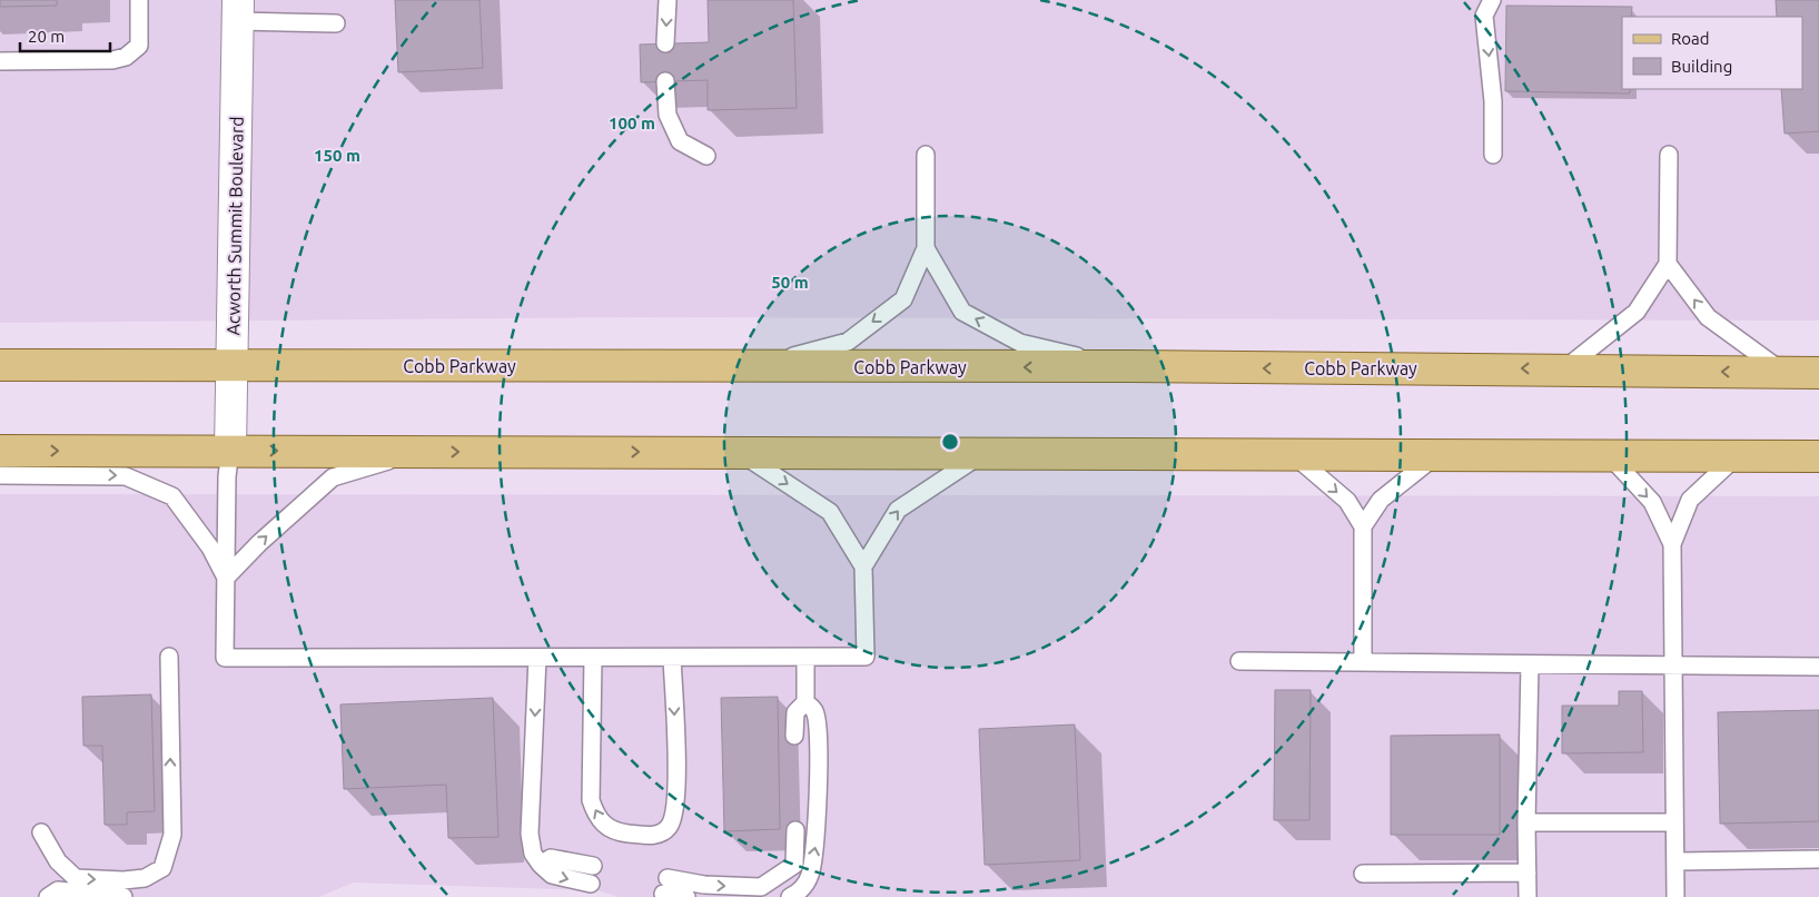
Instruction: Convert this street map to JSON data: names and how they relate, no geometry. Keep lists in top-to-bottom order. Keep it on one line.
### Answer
{"streets":{"main road":["Cobb Parkway"],"street":["Acworth Summit Boulevard"]},"crossings":[["Acworth Summit Boulevard","Cobb Parkway"]],"legend":["Road","Building"],"scale_bar":"20 m","rings":["100 m","150 m","50 m"]}
